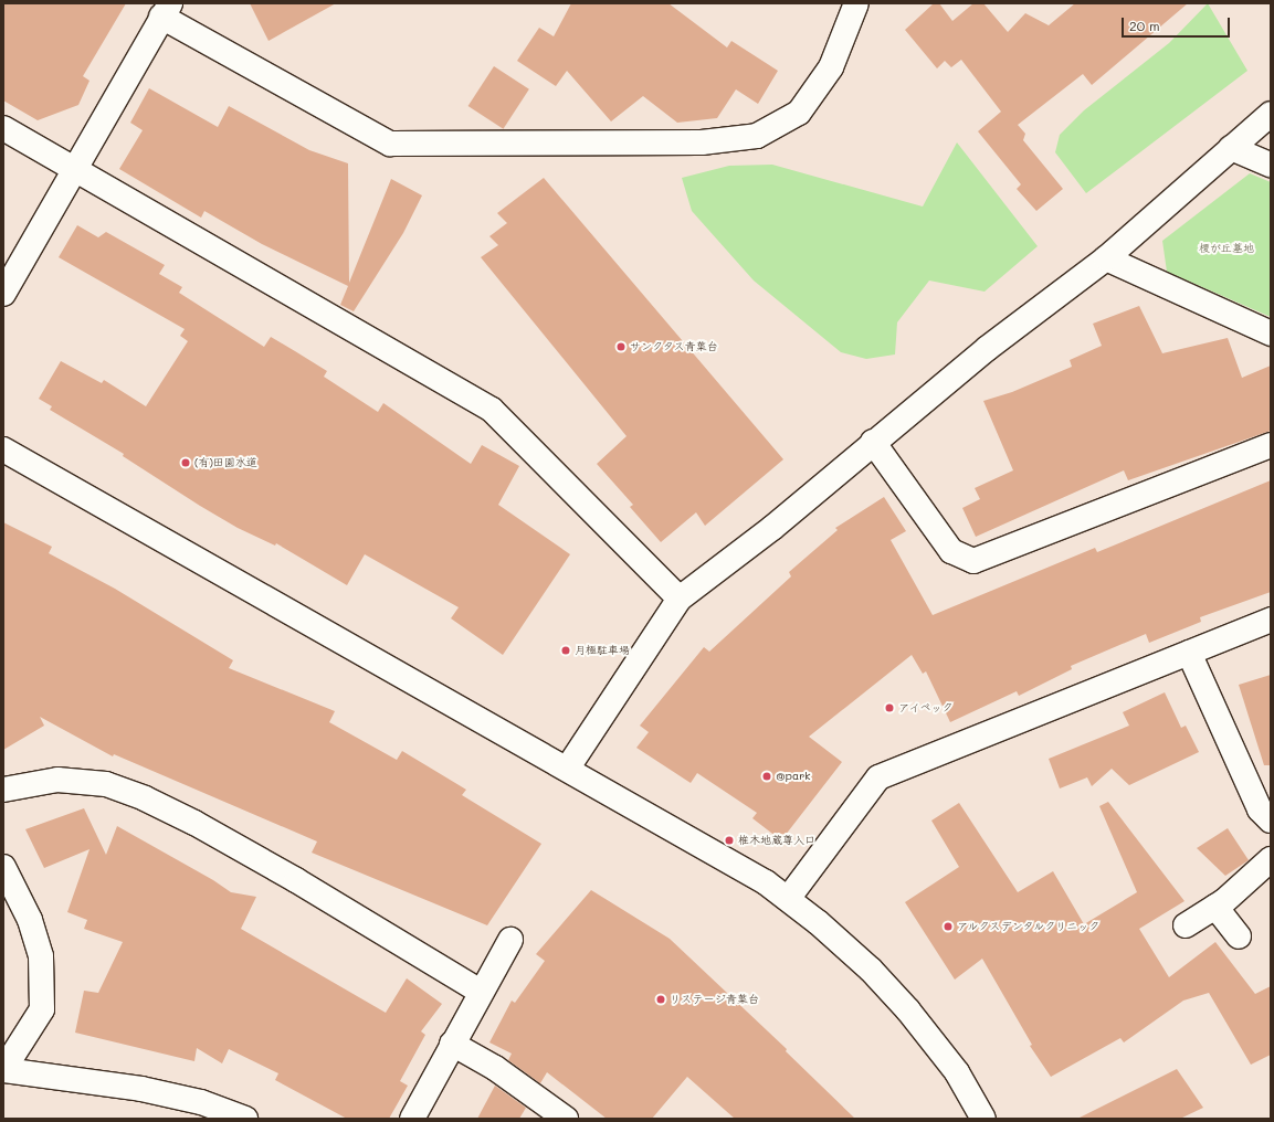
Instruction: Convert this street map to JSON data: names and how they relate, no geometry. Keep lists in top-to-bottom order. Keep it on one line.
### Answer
{"parks":["榎が丘墓地"],"places":["サンクタス青葉台","(有)田園水道","月極駐車場","アイペック","@park","椎木地蔵尊入口","アルクスデンタルクリニック","リステージ青葉台"],"scale_bar":"20 m"}
